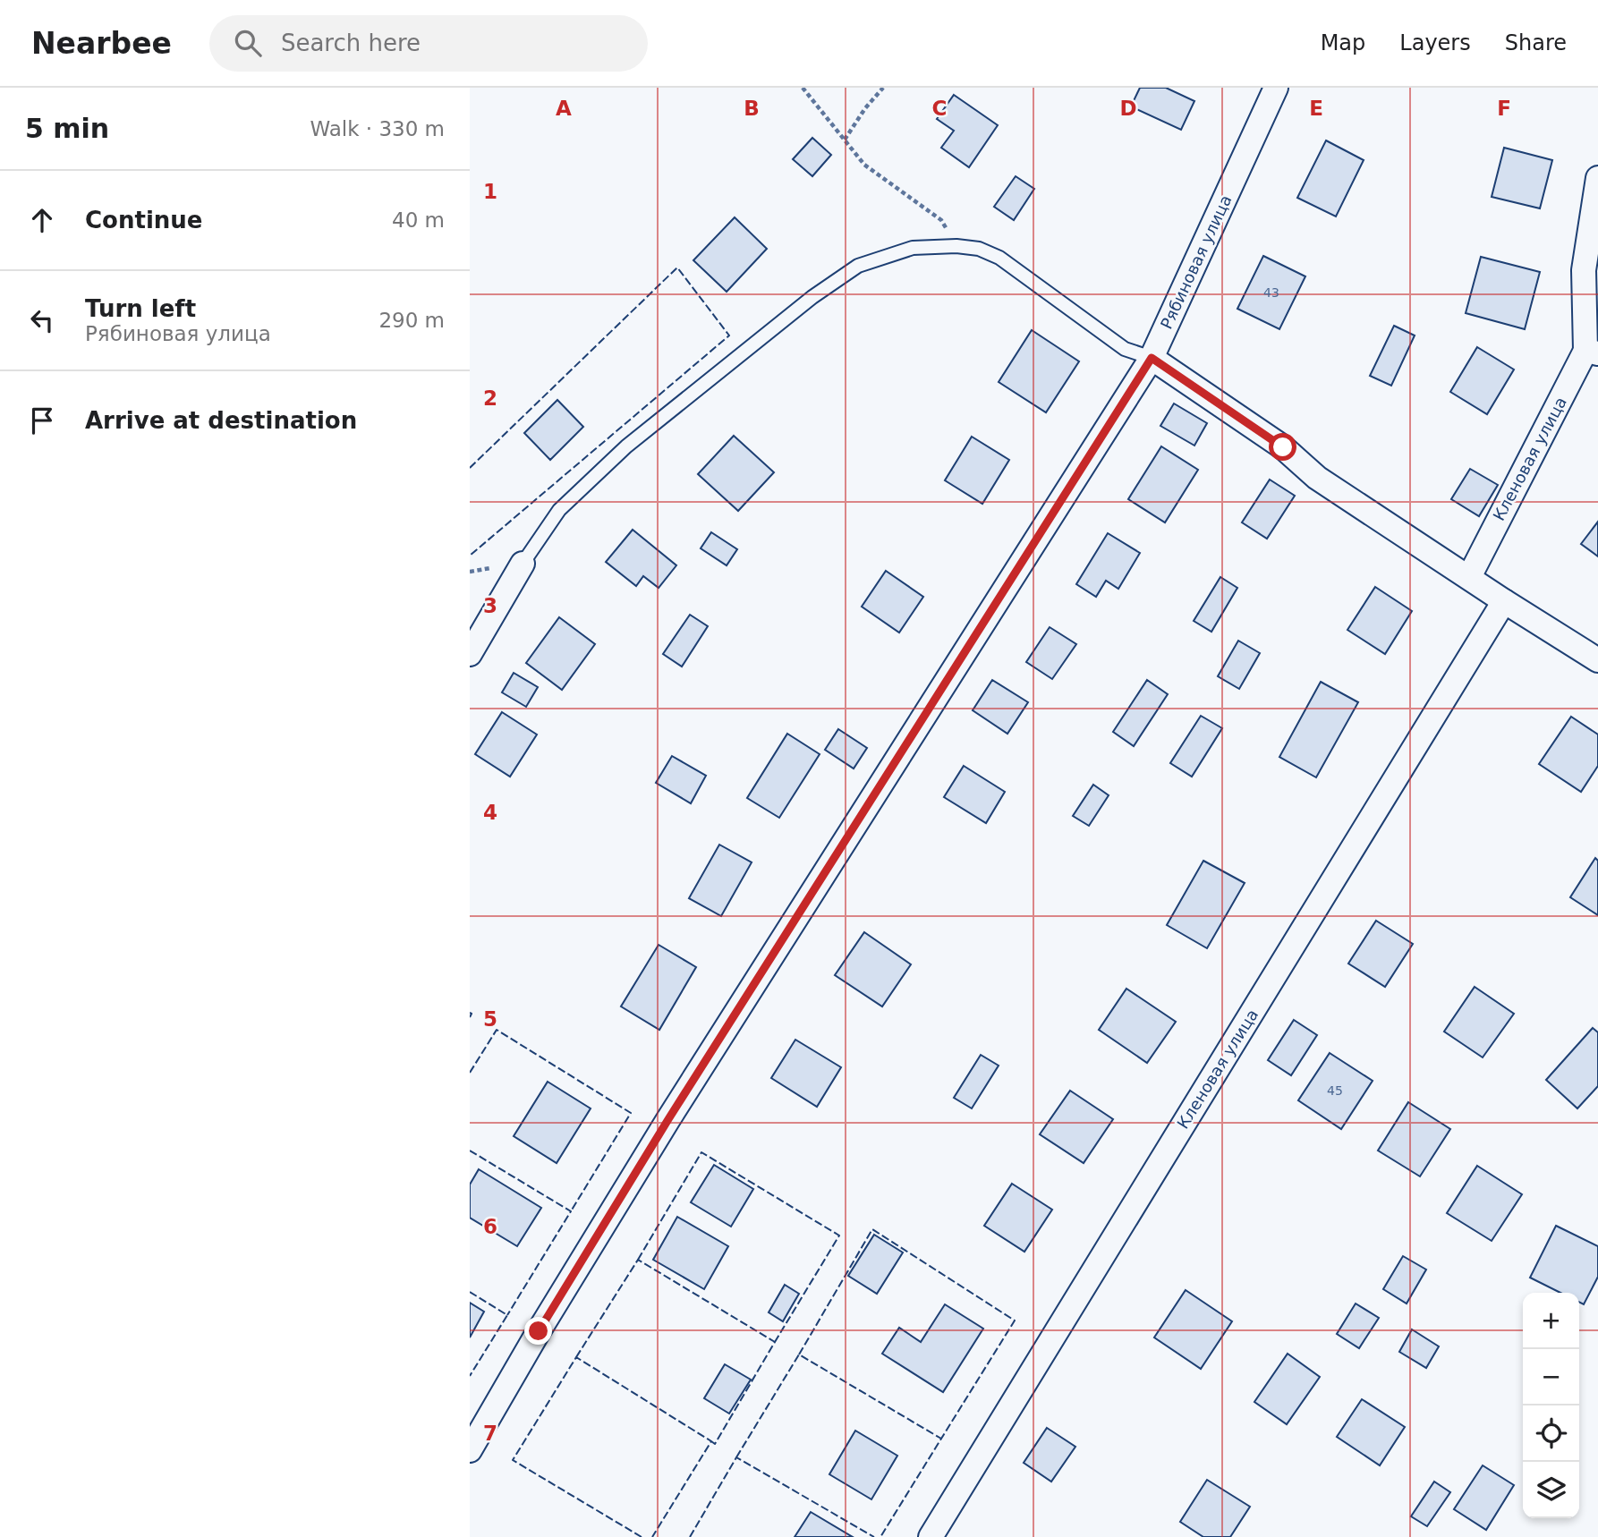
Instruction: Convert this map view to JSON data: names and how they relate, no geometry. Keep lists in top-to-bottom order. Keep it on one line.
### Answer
{"streets":{"street":["Рябиновая улица","Кленовая улица"]},"house_numbers":["43","45"],"page":{"header":"Nearbee","search":"Search here","nav":["Map","Layers","Share"],"heading":["5 min","Walk · 330 m"],"list":[["Continue","40 m"],["Turn left","Рябиновая улица","290 m"],"Arrive at destination"],"map_buttons":["+","−"]},"grid":{"columns":["A","B","C","D","E","F"],"rows":["1","2","3","4","5","6","7"]}}
